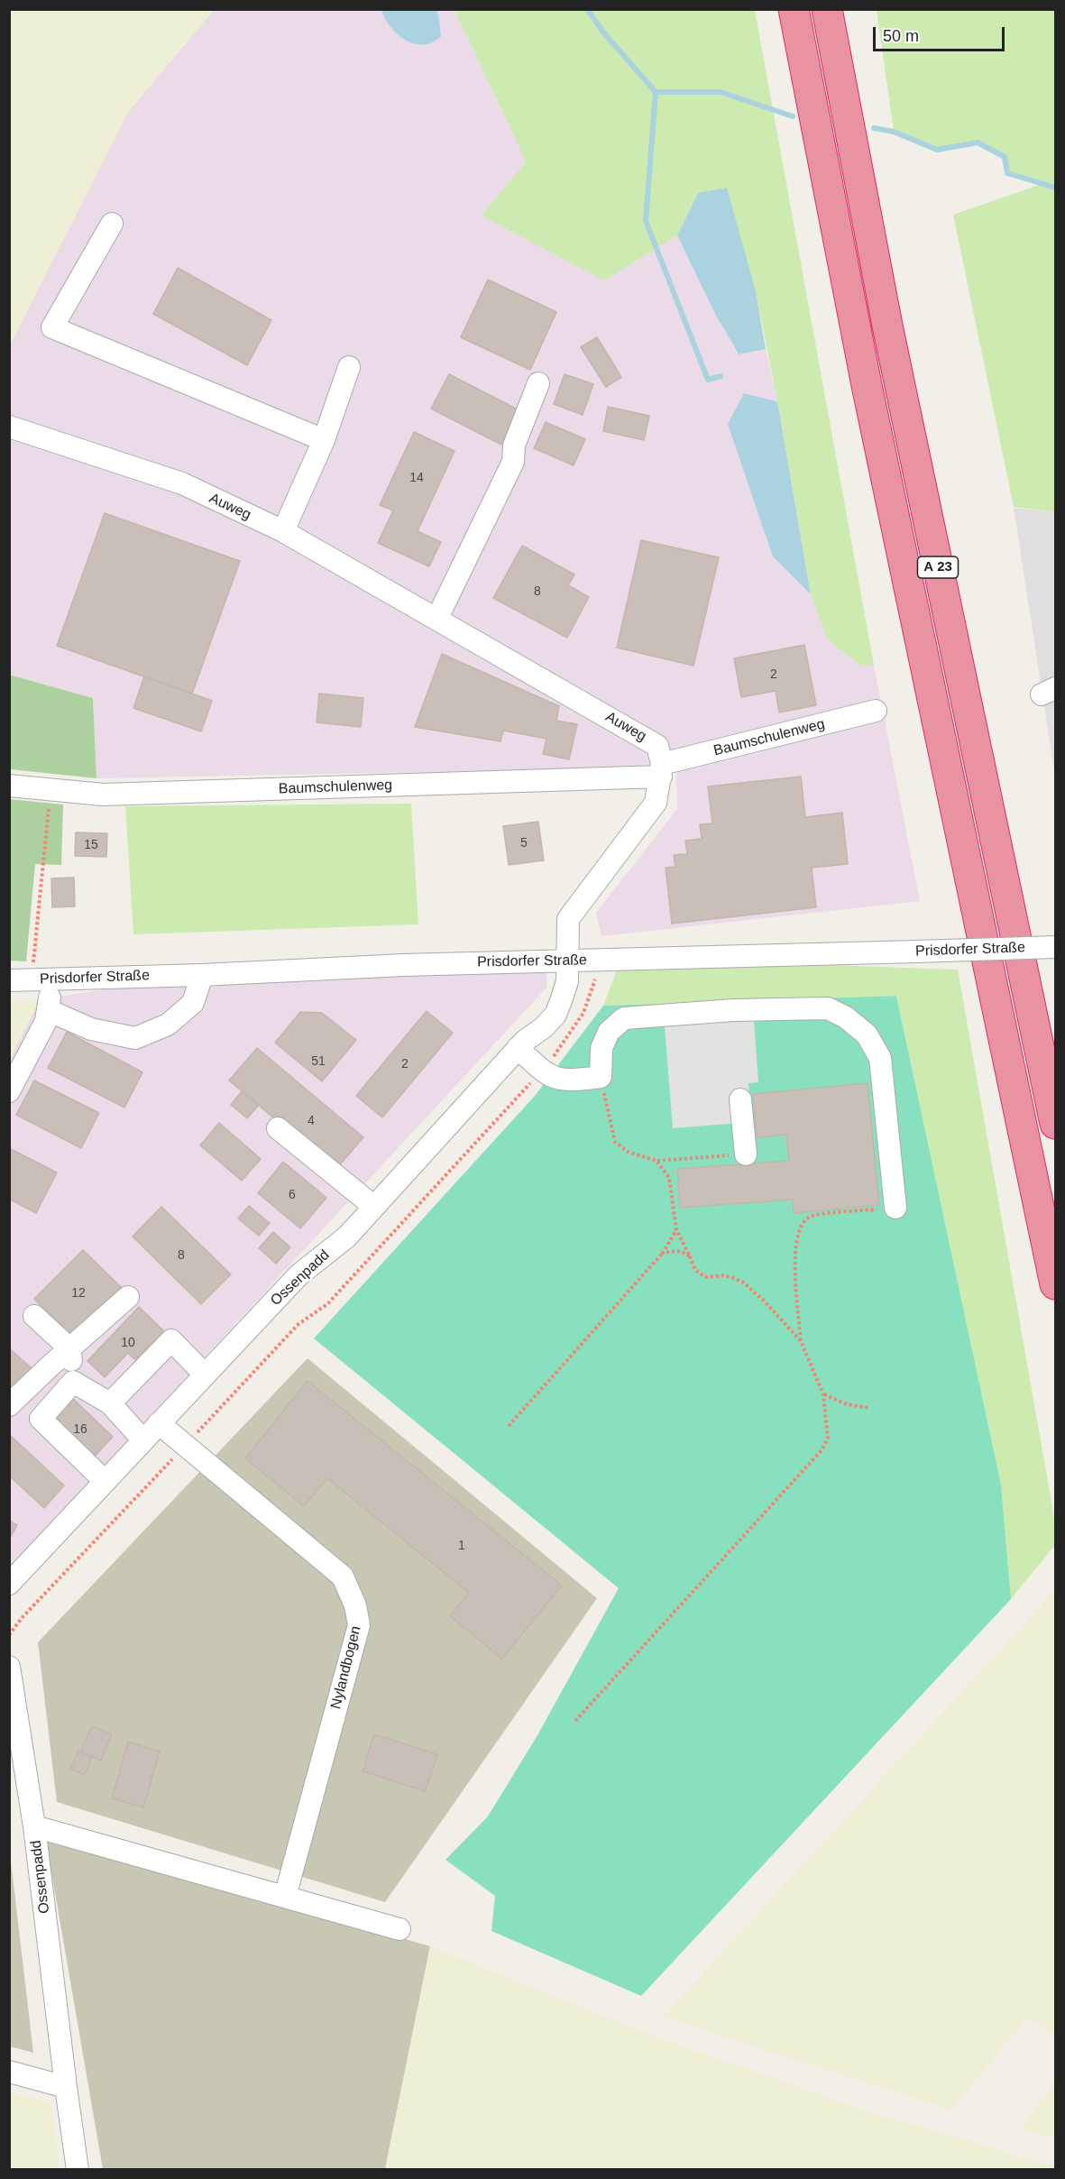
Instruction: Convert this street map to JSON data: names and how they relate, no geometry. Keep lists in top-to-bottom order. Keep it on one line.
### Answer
{"streets":{"highway":["A 23"],"street":["Auweg","Baumschulenweg","Prisdorfer Straße","Ossenpadd","Nylandbogen"]},"crossings":[["Auweg","Baumschulenweg"],["Prisdorfer Straße","Ossenpadd"],["Ossenpadd","Nylandbogen"]],"house_numbers":["14","8","2","5","15","51","2","4","6","8","12","10","16","1"],"scale_bar":"50 m"}
